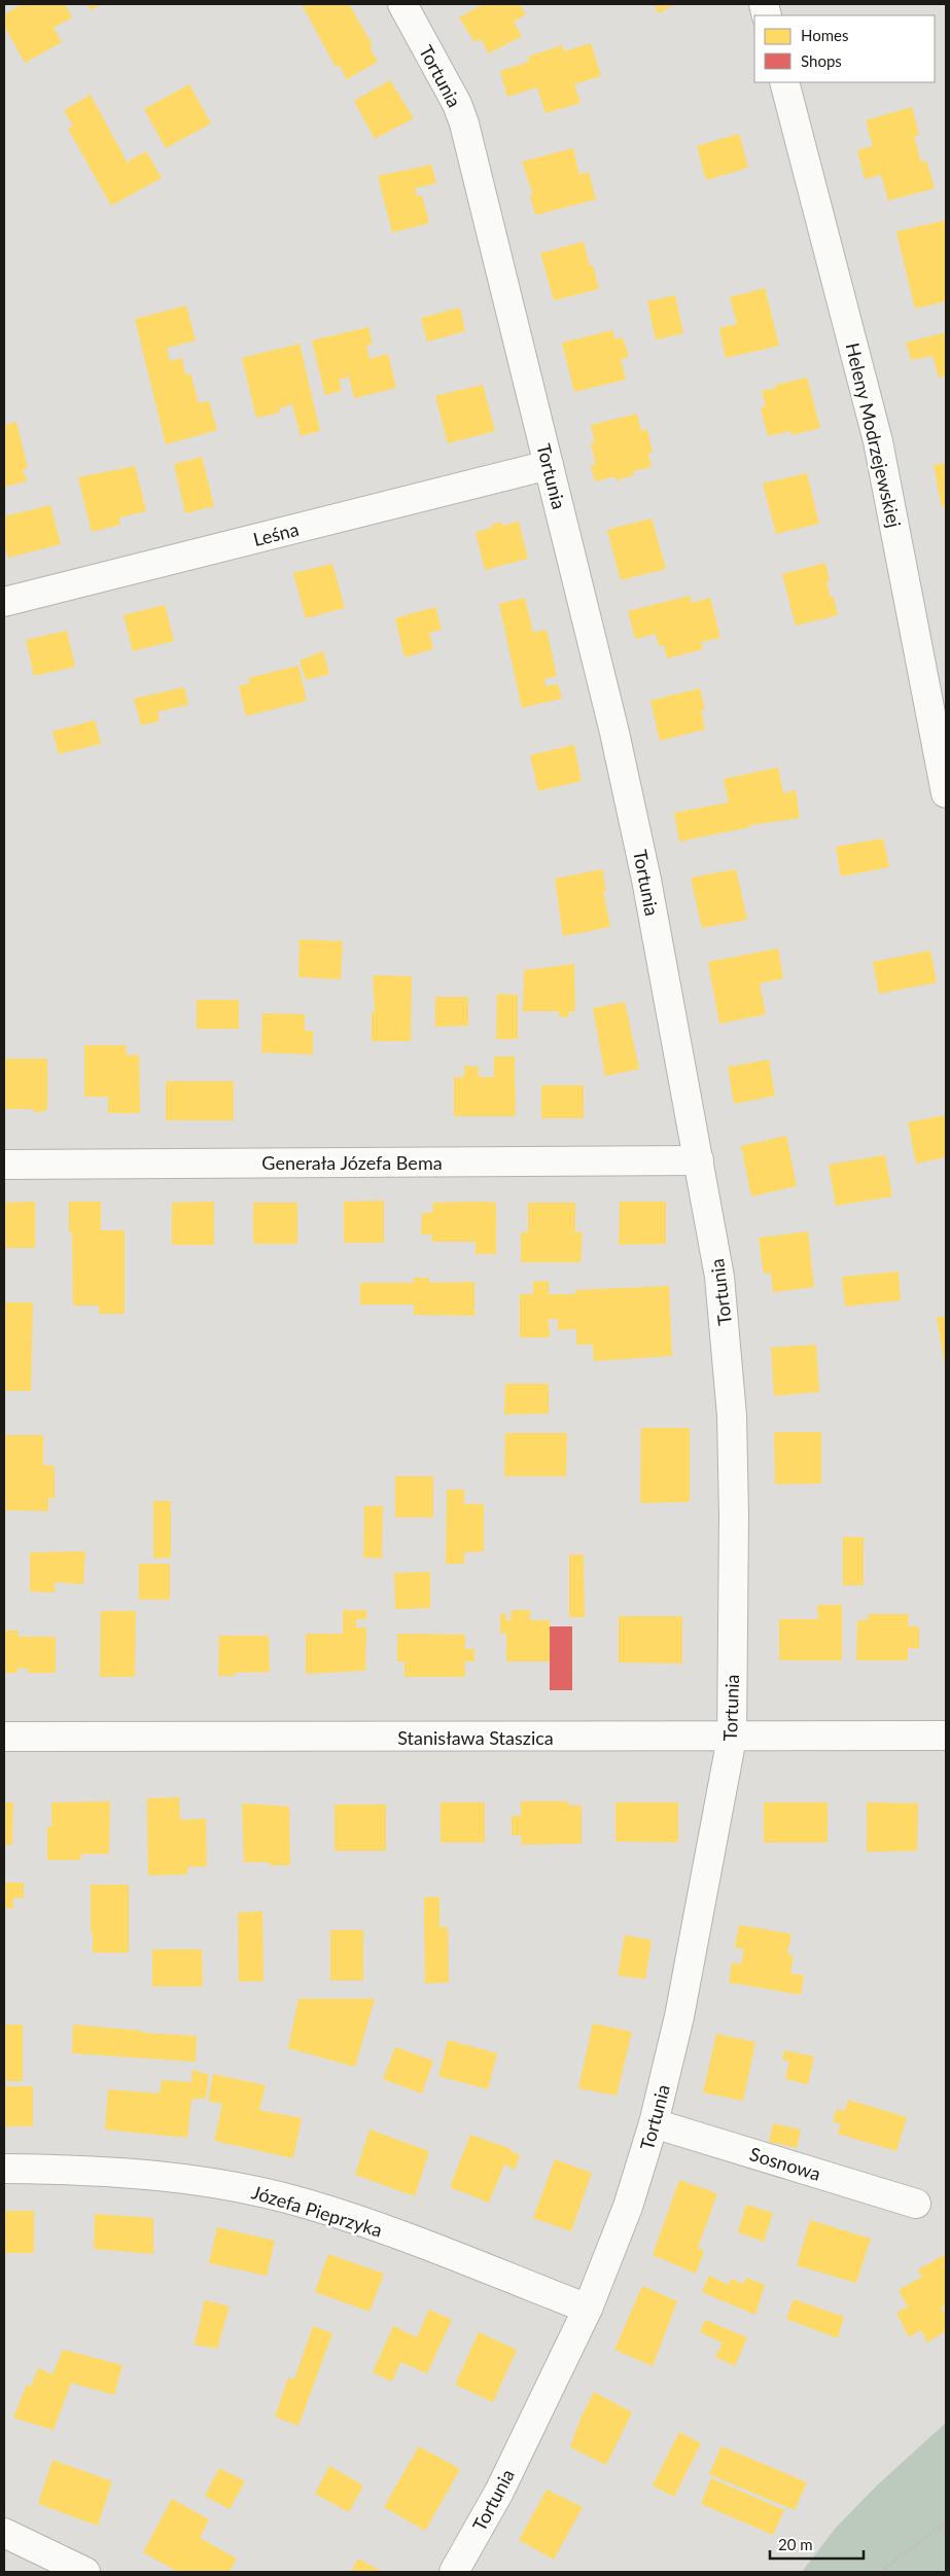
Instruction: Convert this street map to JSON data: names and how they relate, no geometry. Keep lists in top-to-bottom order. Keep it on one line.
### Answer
{"streets":{"street":["Tortunia","Heleny Modrzejewskiej","Leśna","Generała Józefa Bema","Stanisława Staszica","Sosnowa","Józefa Pieprzyka"]},"crossings":[["Tortunia","Leśna"],["Tortunia","Generała Józefa Bema"],["Tortunia","Stanisława Staszica"],["Tortunia","Sosnowa"],["Tortunia","Józefa Pieprzyka"]],"legend":["Homes","Shops"],"scale_bar":"20 m"}
